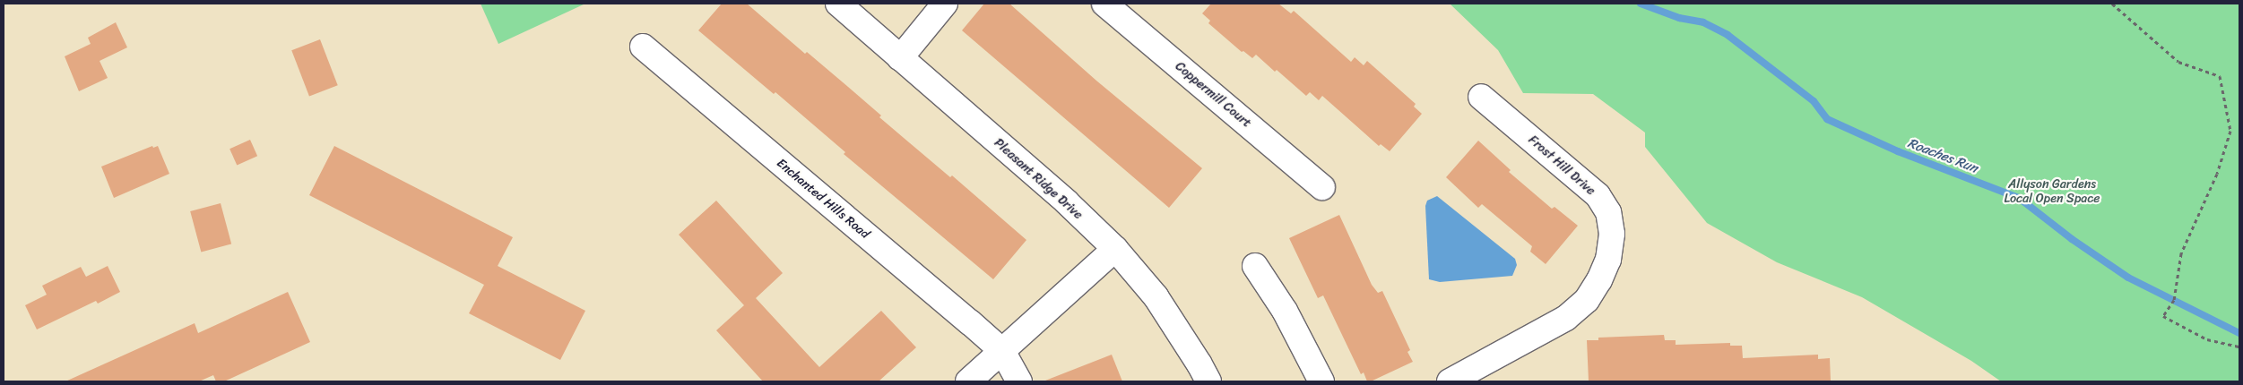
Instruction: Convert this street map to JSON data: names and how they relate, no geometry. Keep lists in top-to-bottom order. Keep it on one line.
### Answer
{"streets":{"street":["Coppermill Court","Frost Hill Drive","Pleasant Ridge Drive","Enchanted Hills Road"]},"water":["Roaches Run"],"parks":["Allyson Gardens Local Open Space"]}
